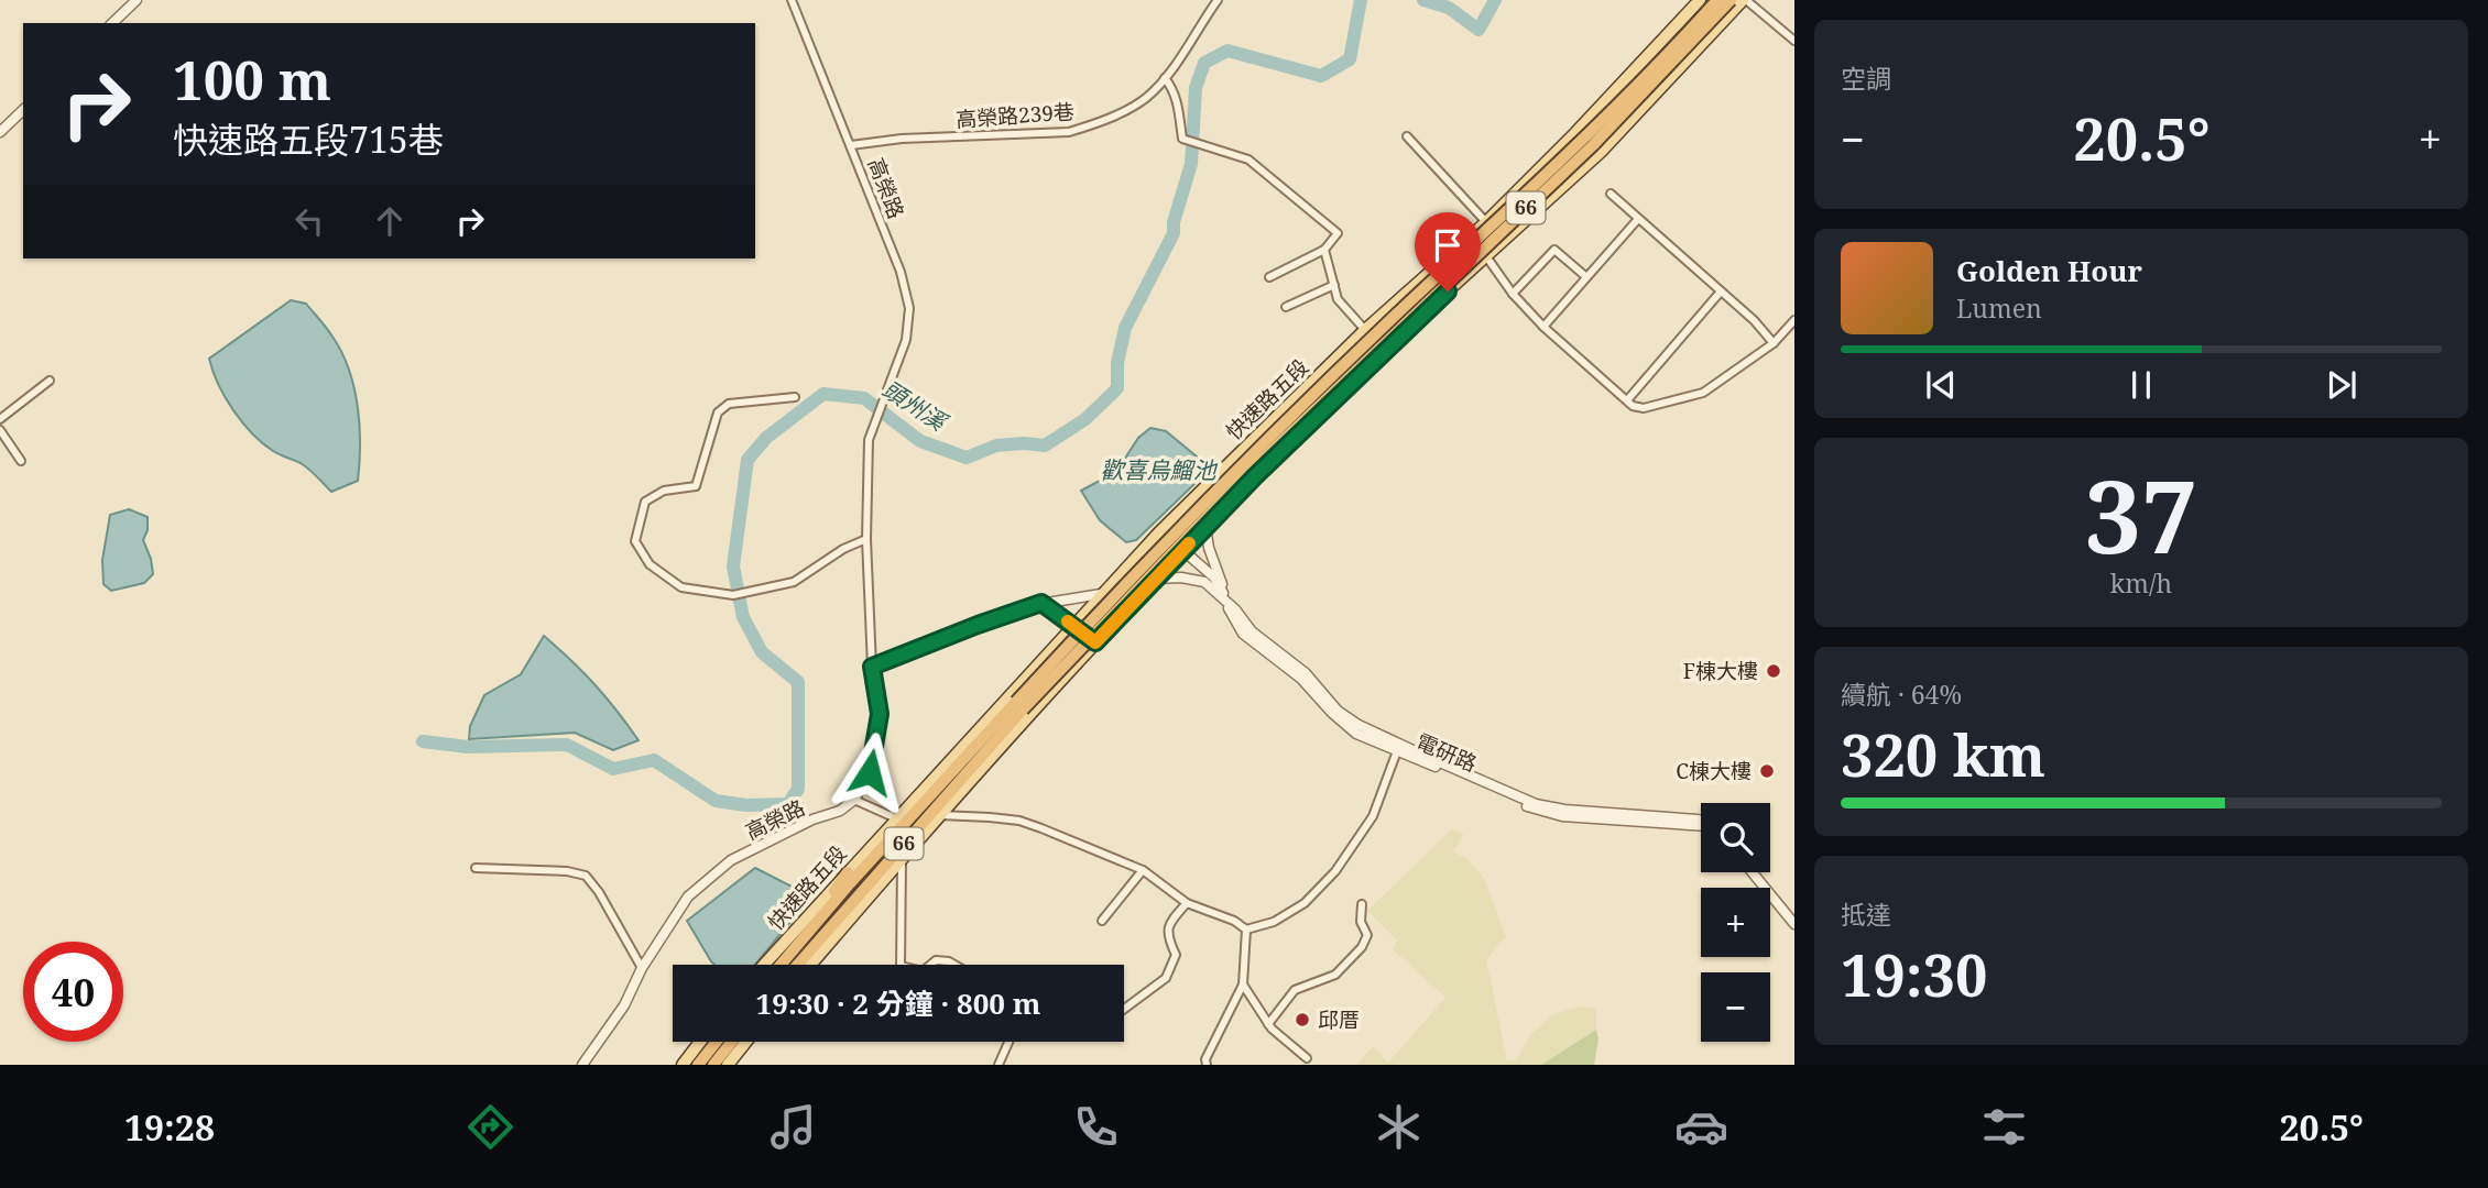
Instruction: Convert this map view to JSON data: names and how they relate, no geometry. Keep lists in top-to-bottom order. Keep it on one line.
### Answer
{"streets":{"highway":["66"],"main road":["快速路五段"],"street":["高榮路239巷","高榮路","電研路"]},"crossings":[["高榮路239巷","高榮路"],["66","電研路"],["快速路五段","電研路"]],"water":["頭州溪","歡喜烏鰡池"],"places":["F棟大樓","C棟大樓","邱厝"],"page":{"tile":["空調",["37","km/h"],["續航 · 64%","320 km"],["抵達","19:30"]],"turn":["100 m","快速路五段715巷"],"heat":["−","20.5°","+"],"song":["Golden Hour","Lumen"],"map_buttons":["+","−"],"limit":"40","trip":"19:30 · 2 分鐘 · 800 m","tabs":["19:28","20.5°"]}}
